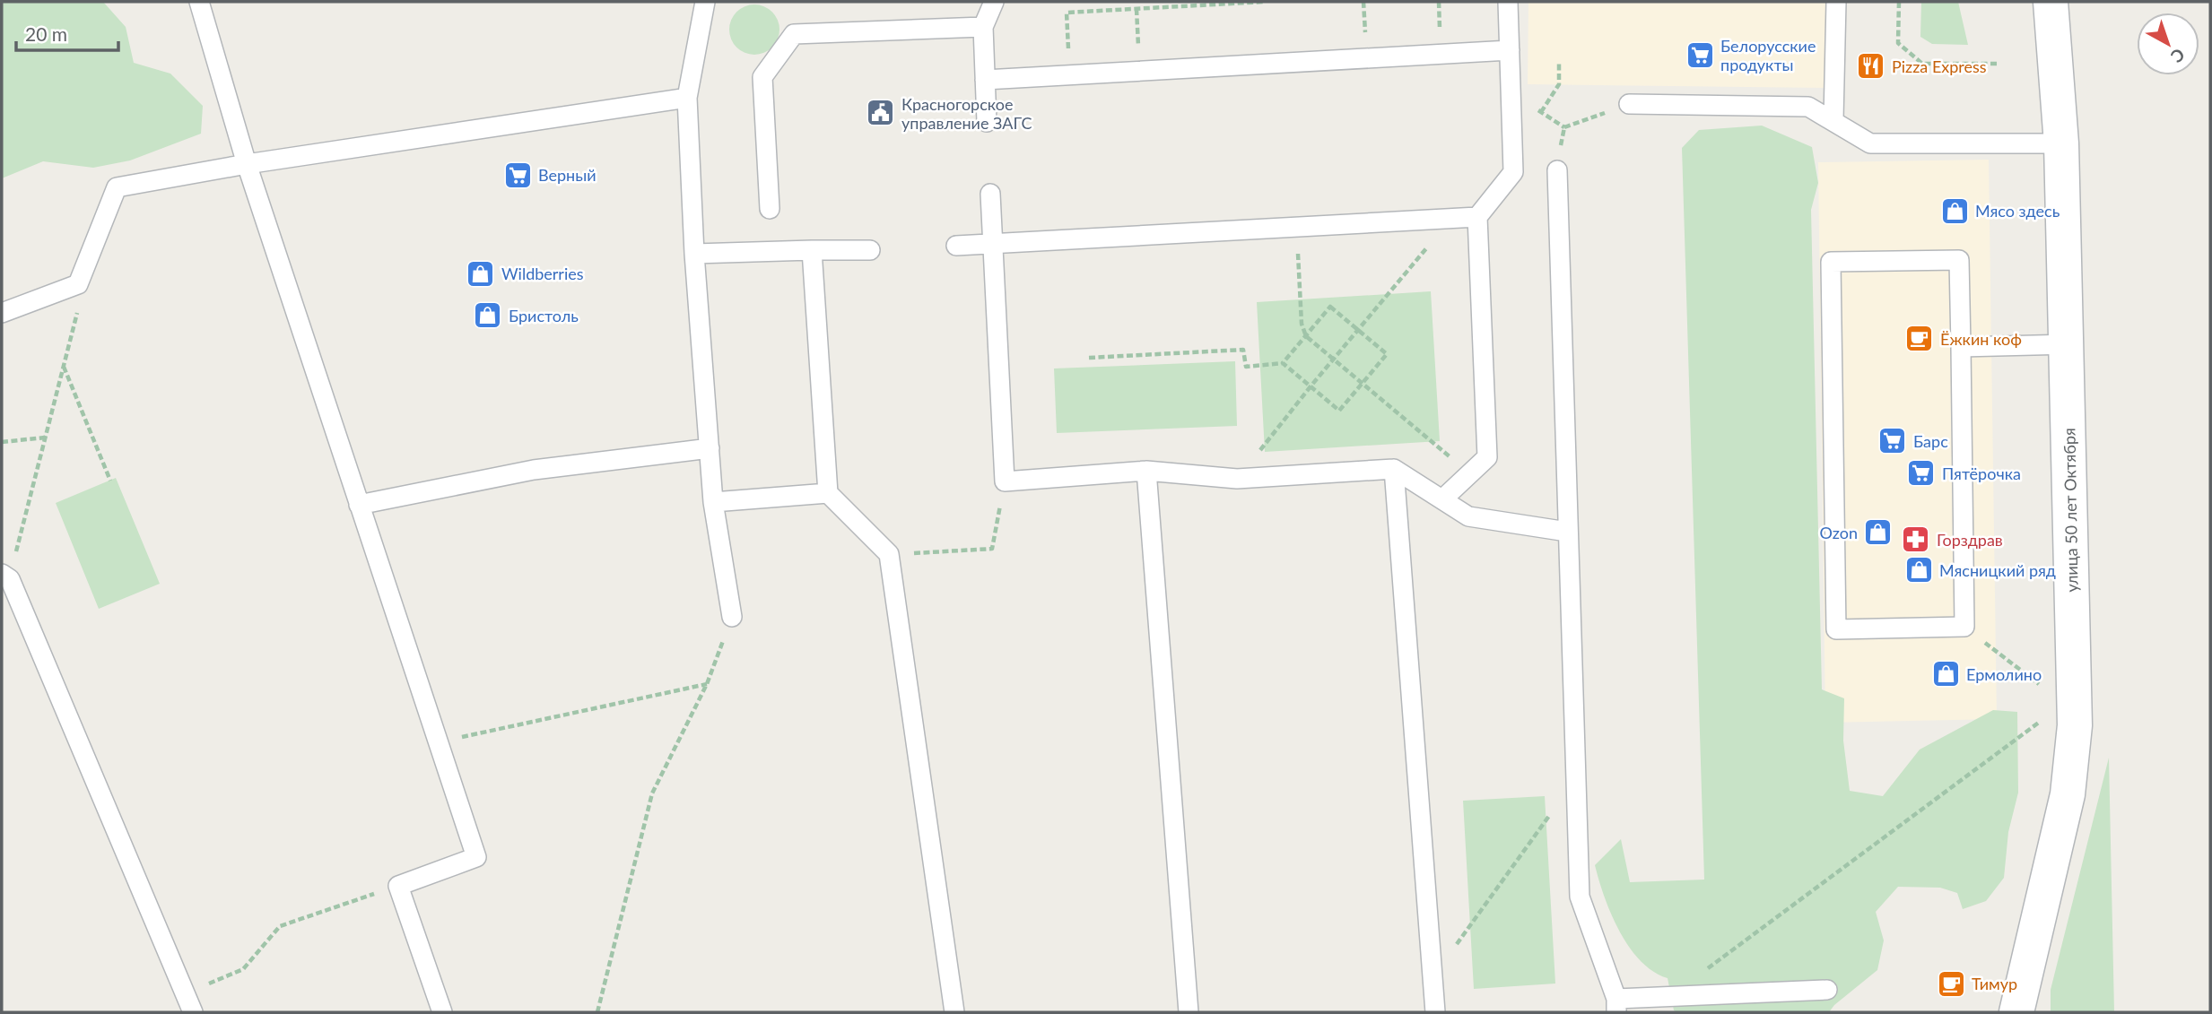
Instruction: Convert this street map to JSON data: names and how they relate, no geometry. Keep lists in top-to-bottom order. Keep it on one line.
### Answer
{"streets":{"street":["улица 50 лет Октября"]},"places":{"supermarket":["Белорусские продукты","Верный","Барс","Пятёрочка"],"restaurant":["Pizza Express"],"public building":["Красногорское управление ЗАГС"],"shop":["Мясо здесь","Wildberries","Бристоль","Ozon","Мясницкий ряд","Ермолино"],"cafe":["Ёжкин коф","Тимур"],"pharmacy":["Горздрав"]},"scale_bar":"20 m","north":"bottom right"}
